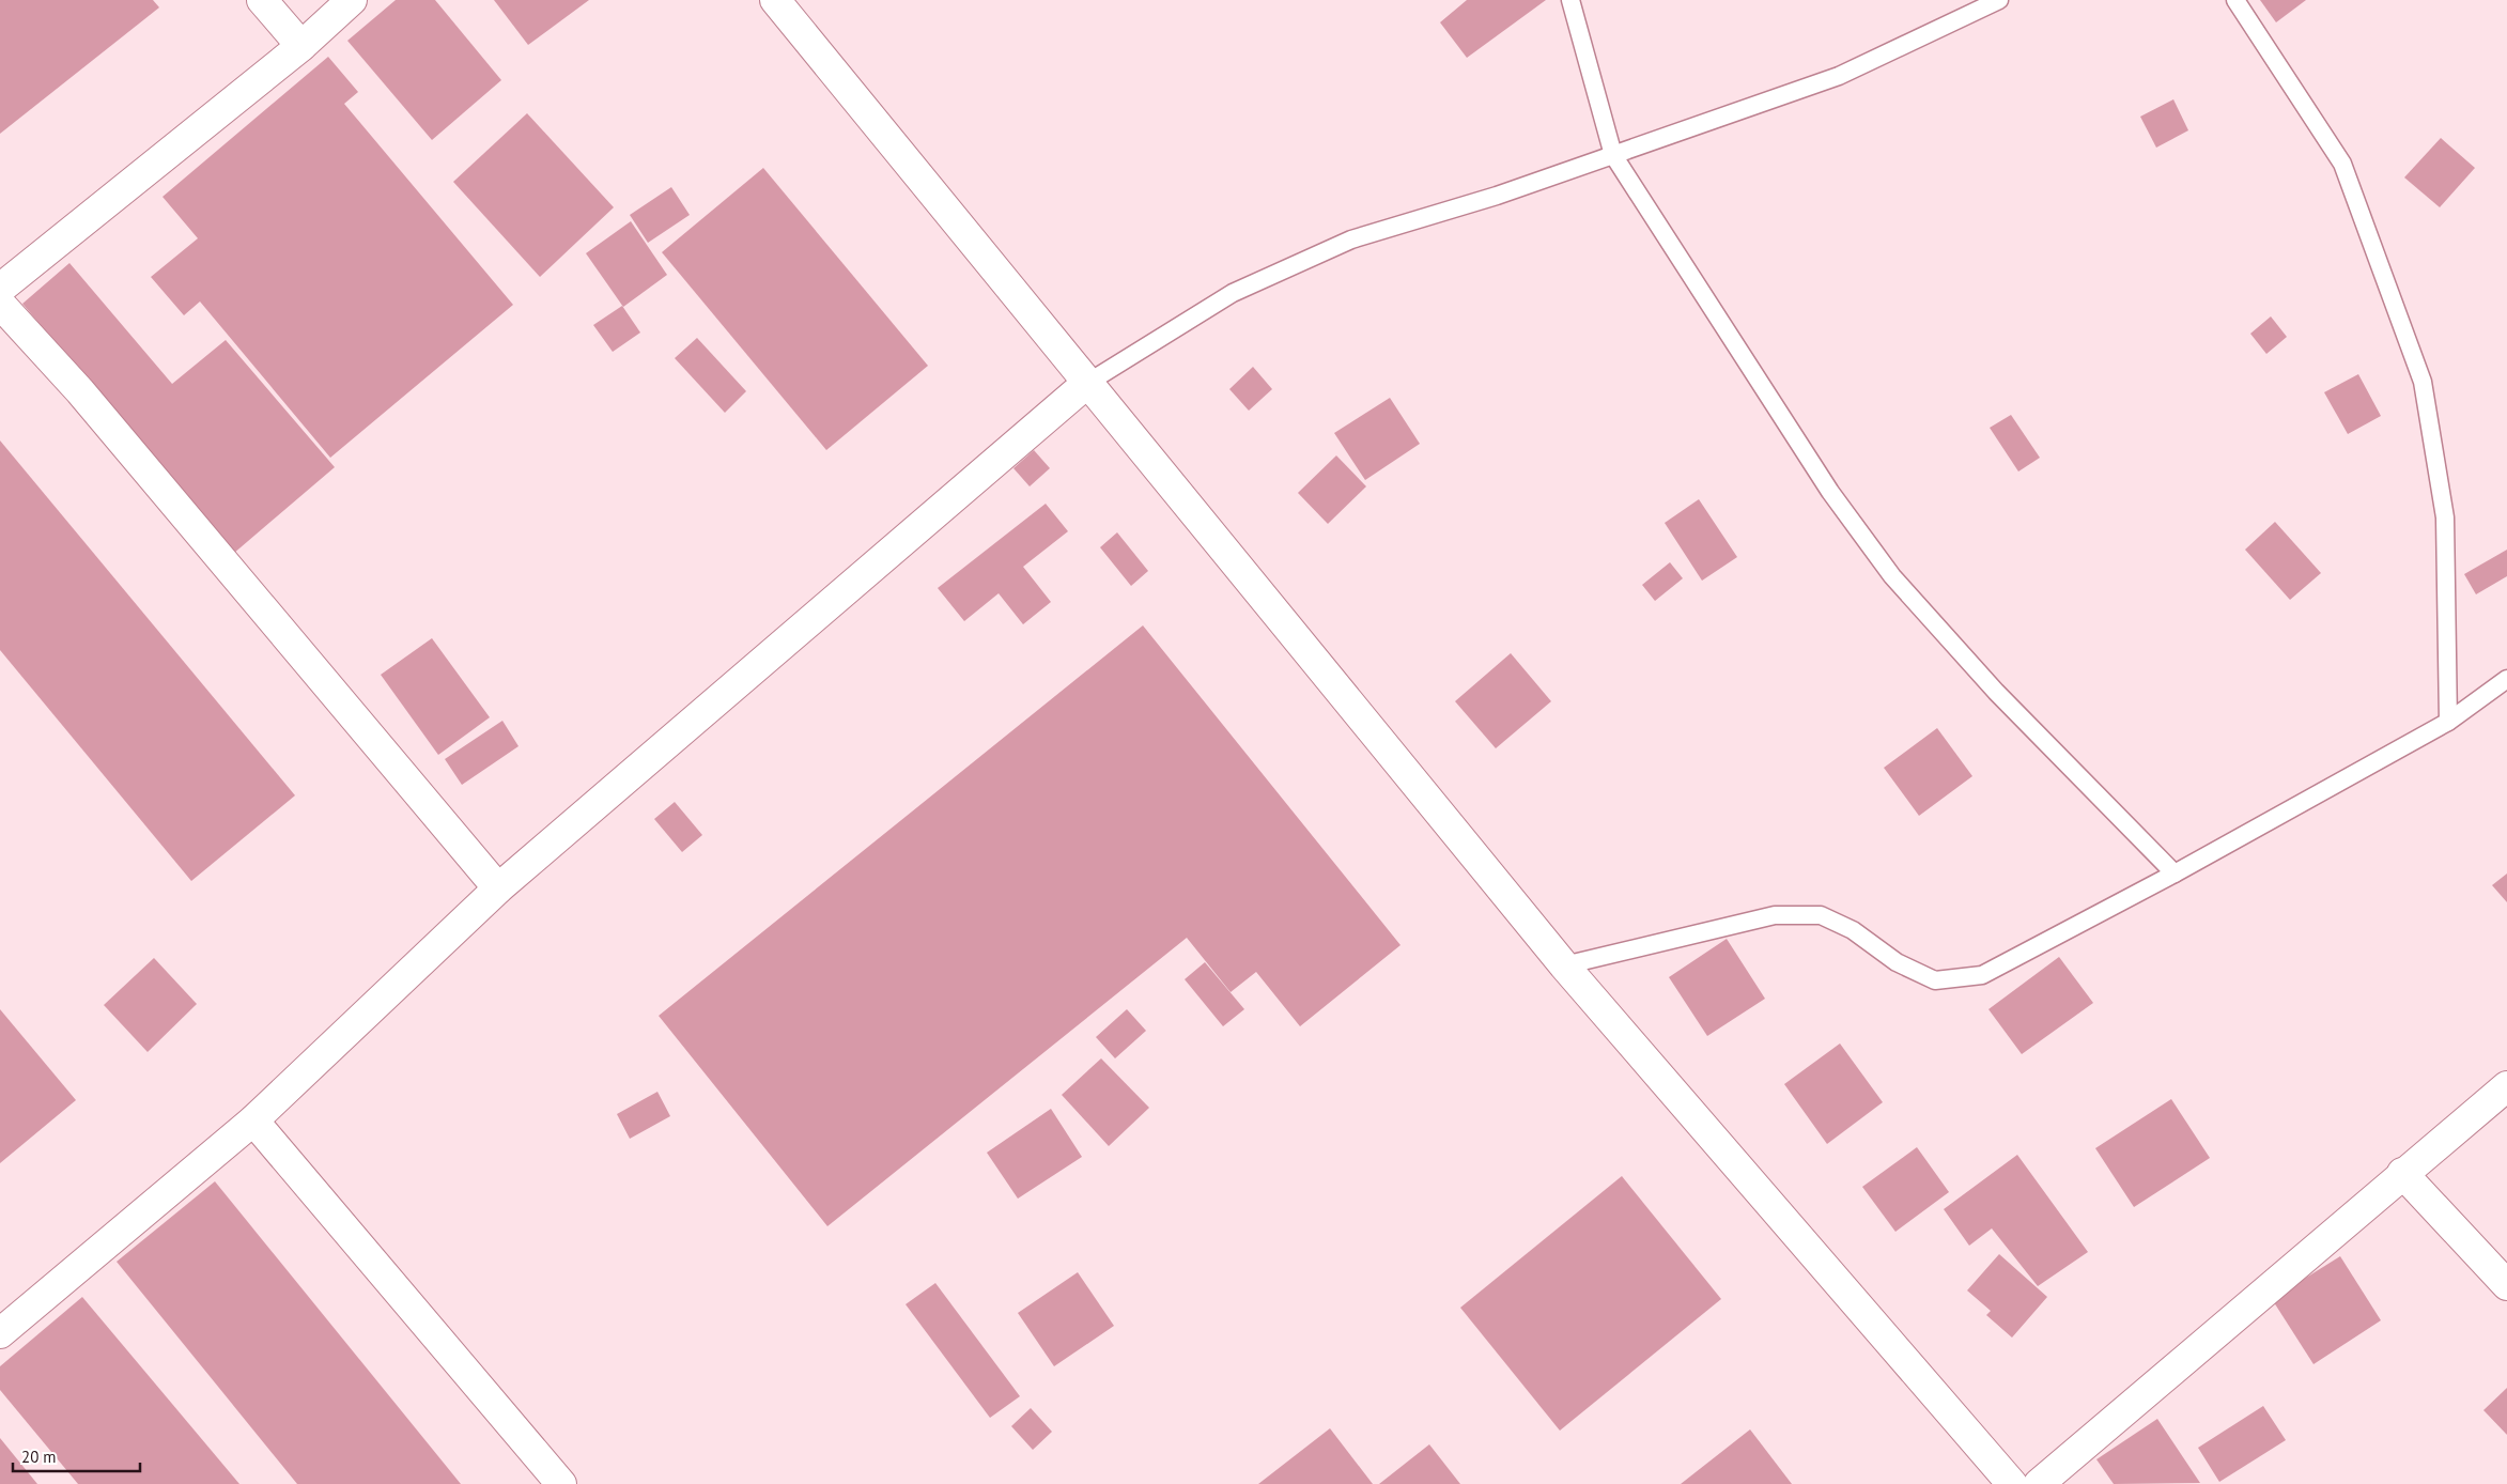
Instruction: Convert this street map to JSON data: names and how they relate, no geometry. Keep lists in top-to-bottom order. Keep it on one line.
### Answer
{"scale_bar":"20 m"}
